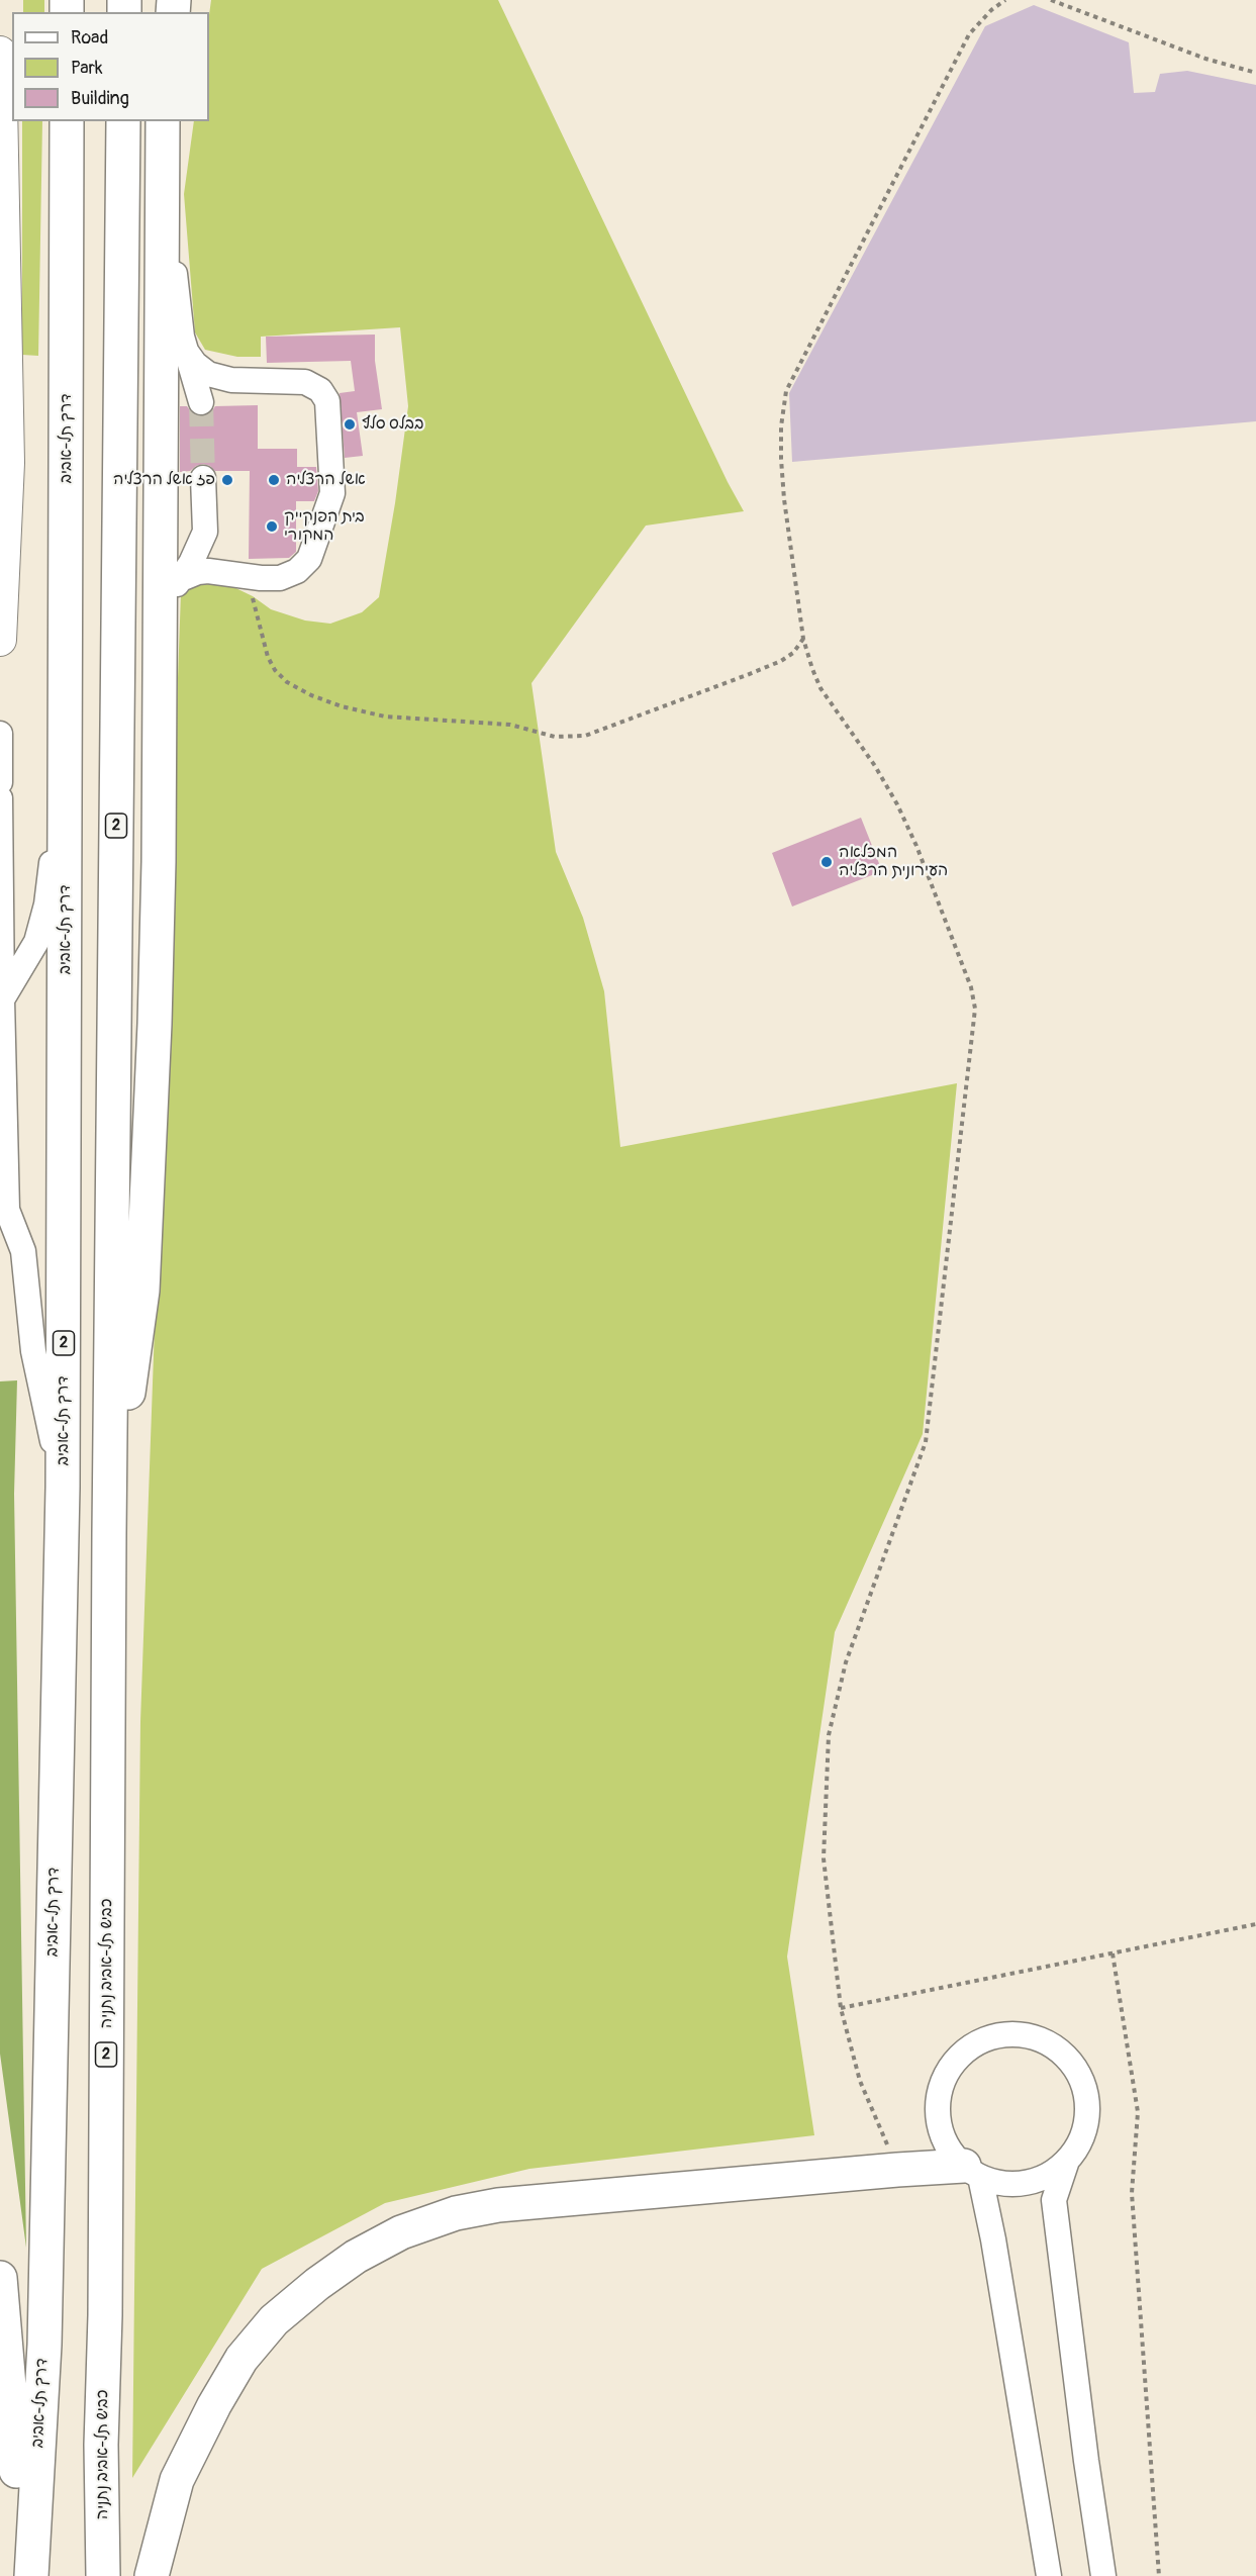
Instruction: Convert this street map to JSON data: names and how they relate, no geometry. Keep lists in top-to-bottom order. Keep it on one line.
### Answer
{"streets":{"highway":["דרך תל-אביב","2","כביש תל-אביב נתניה"]},"crossings":[["2","כביש תל-אביב נתניה"]],"places":["בבלס סלף","פז אשל הרצליה","אשל הרצליה","בית הפנקייק המקורי","המכלאה העירונית הרצליה"],"legend":["Road","Park","Building"]}
